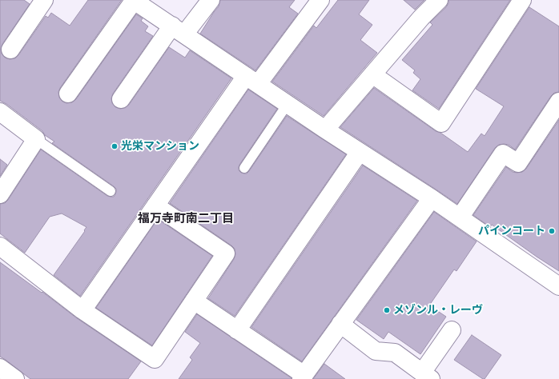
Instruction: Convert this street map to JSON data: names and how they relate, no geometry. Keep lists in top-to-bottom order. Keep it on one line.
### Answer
{"districts":["福万寺町南二丁目"],"places":["光栄マンション","パインコート","メゾンル・レーヴ"]}
